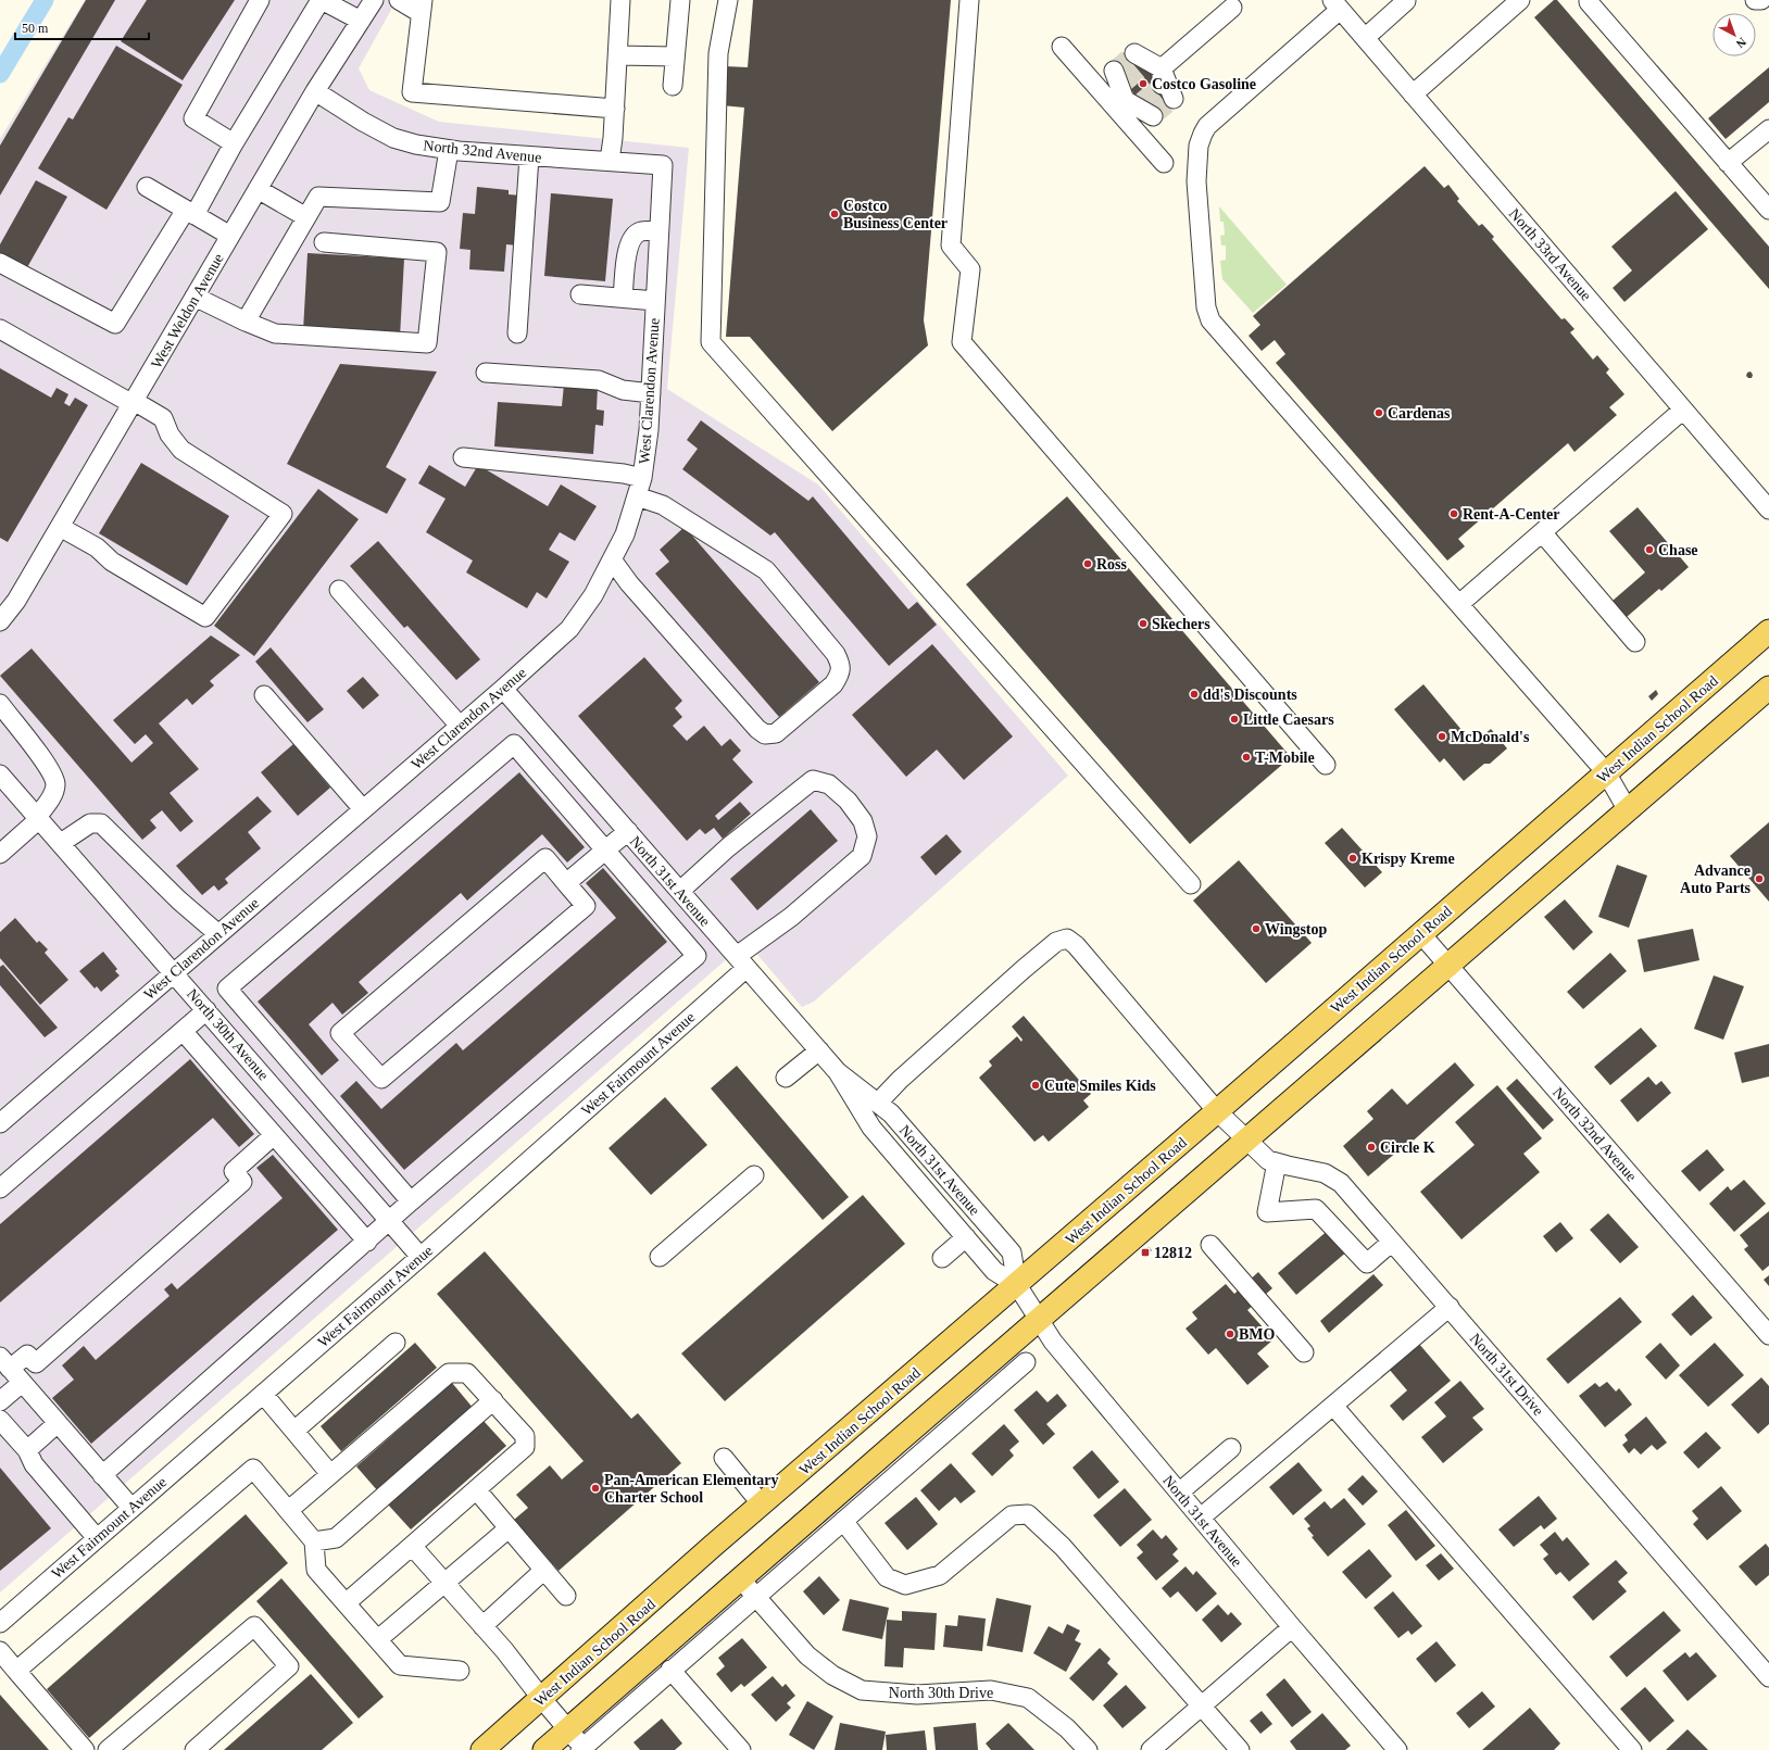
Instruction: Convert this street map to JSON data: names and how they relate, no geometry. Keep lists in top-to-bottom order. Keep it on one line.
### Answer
{"streets":{"main road":["West Indian School Road"],"street":["North 32nd Avenue","North 33rd Avenue","West Weldon Avenue","West Clarendon Avenue","North 31st Avenue","North 30th Avenue","West Fairmount Avenue","North 31st Drive","North 30th Drive"]},"crossings":[["North 32nd Avenue","West Weldon Avenue"],["North 32nd Avenue","West Clarendon Avenue"],["North 32nd Avenue","West Indian School Road"],["West Clarendon Avenue","North 31st Avenue"],["West Clarendon Avenue","North 30th Avenue"],["West Indian School Road","North 31st Avenue"],["West Indian School Road","North 31st Drive"],["North 31st Avenue","West Fairmount Avenue"],["North 31st Avenue","North 31st Drive"],["North 30th Avenue","West Fairmount Avenue"]],"places":{"other":["Costco Gasoline","Costco Business Center","Cardenas","Rent-A-Center","Chase","Ross","Skechers","dd's Discounts","Little Caesars","McDonald's","T-Mobile","Krispy Kreme","Advance Auto Parts","Wingstop","Cute Smiles Kids","Circle K","BMO","Pan-American Elementary Charter School"],"transit":["12812"]},"scale_bar":"50 m","north":"bottom right"}
